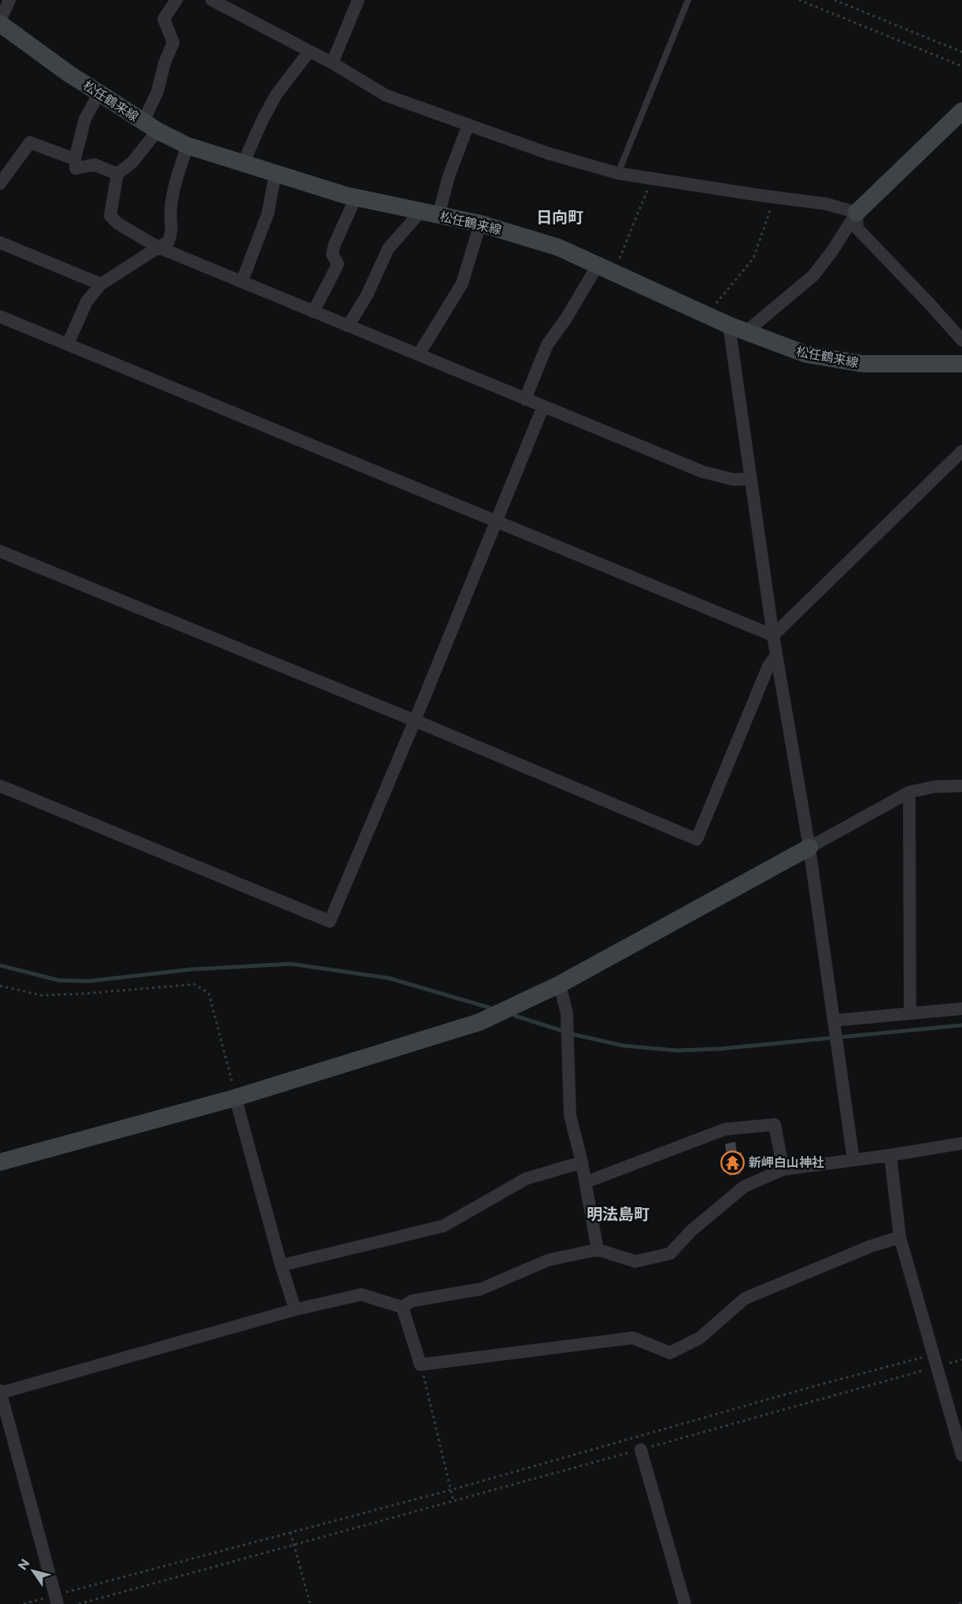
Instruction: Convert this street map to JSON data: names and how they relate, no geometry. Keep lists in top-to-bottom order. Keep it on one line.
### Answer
{"streets":{"main road":["松任鶴来線"]},"districts":["日向町","明法島町"],"places":{"temple":["新岬白山神社"]},"north":"top left"}
